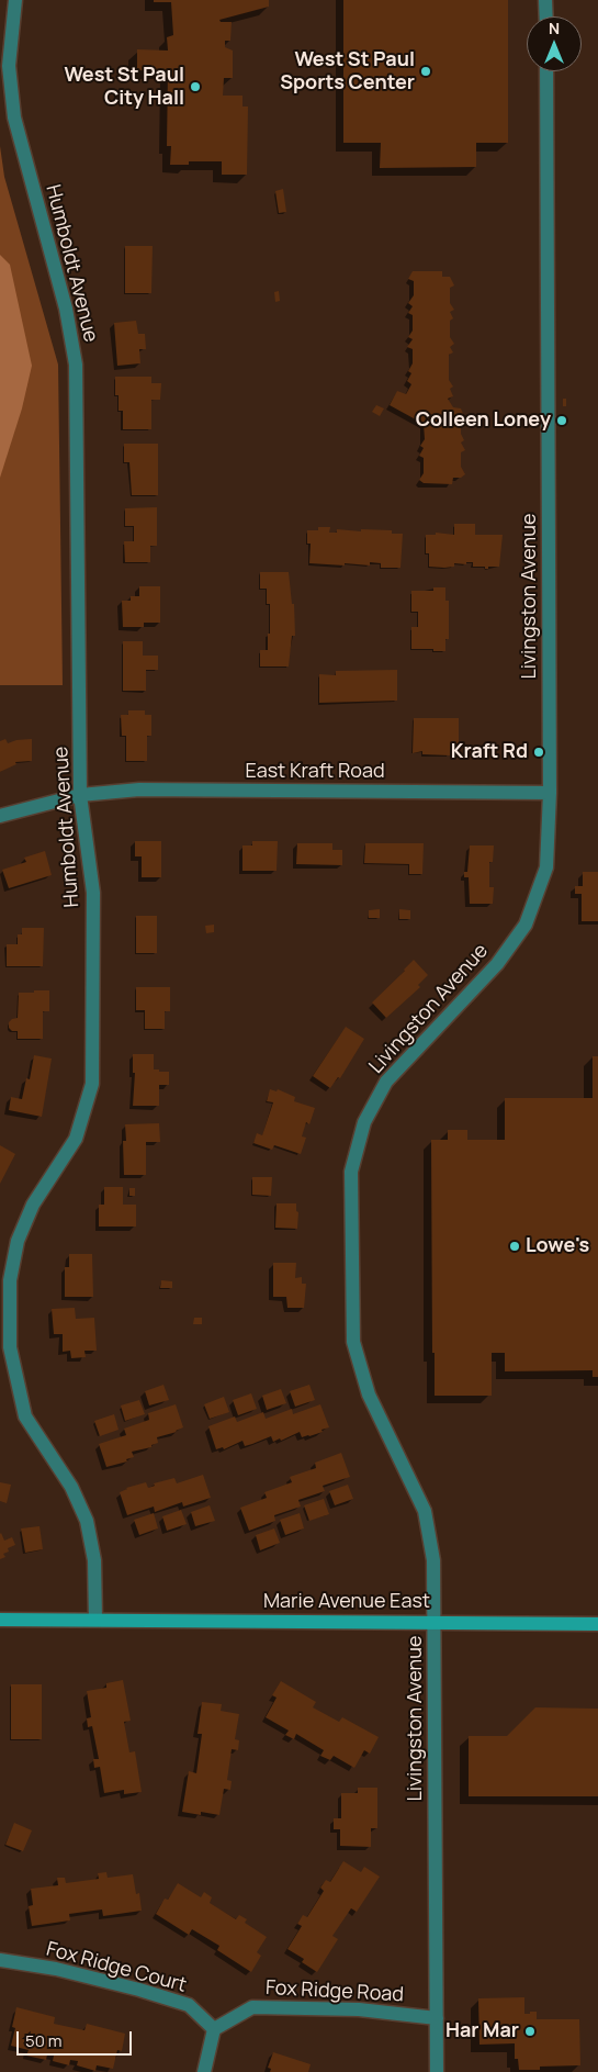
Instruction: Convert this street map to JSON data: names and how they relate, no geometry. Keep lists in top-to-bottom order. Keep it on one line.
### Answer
{"streets":{"street":["Humboldt Avenue","Livingston Avenue","East Kraft Road","Marie Avenue East","Fox Ridge Court","Fox Ridge Road"]},"crossings":[["Humboldt Avenue","East Kraft Road"],["Humboldt Avenue","Marie Avenue East"],["Livingston Avenue","East Kraft Road"],["Livingston Avenue","Marie Avenue East"],["Livingston Avenue","Fox Ridge Road"],["Fox Ridge Court","Fox Ridge Road"]],"places":["West St Paul Sports Center","West St Paul City Hall","Colleen Loney","Kraft Rd","Lowe's","Har Mar"],"scale_bar":"50 m","north":"top"}
